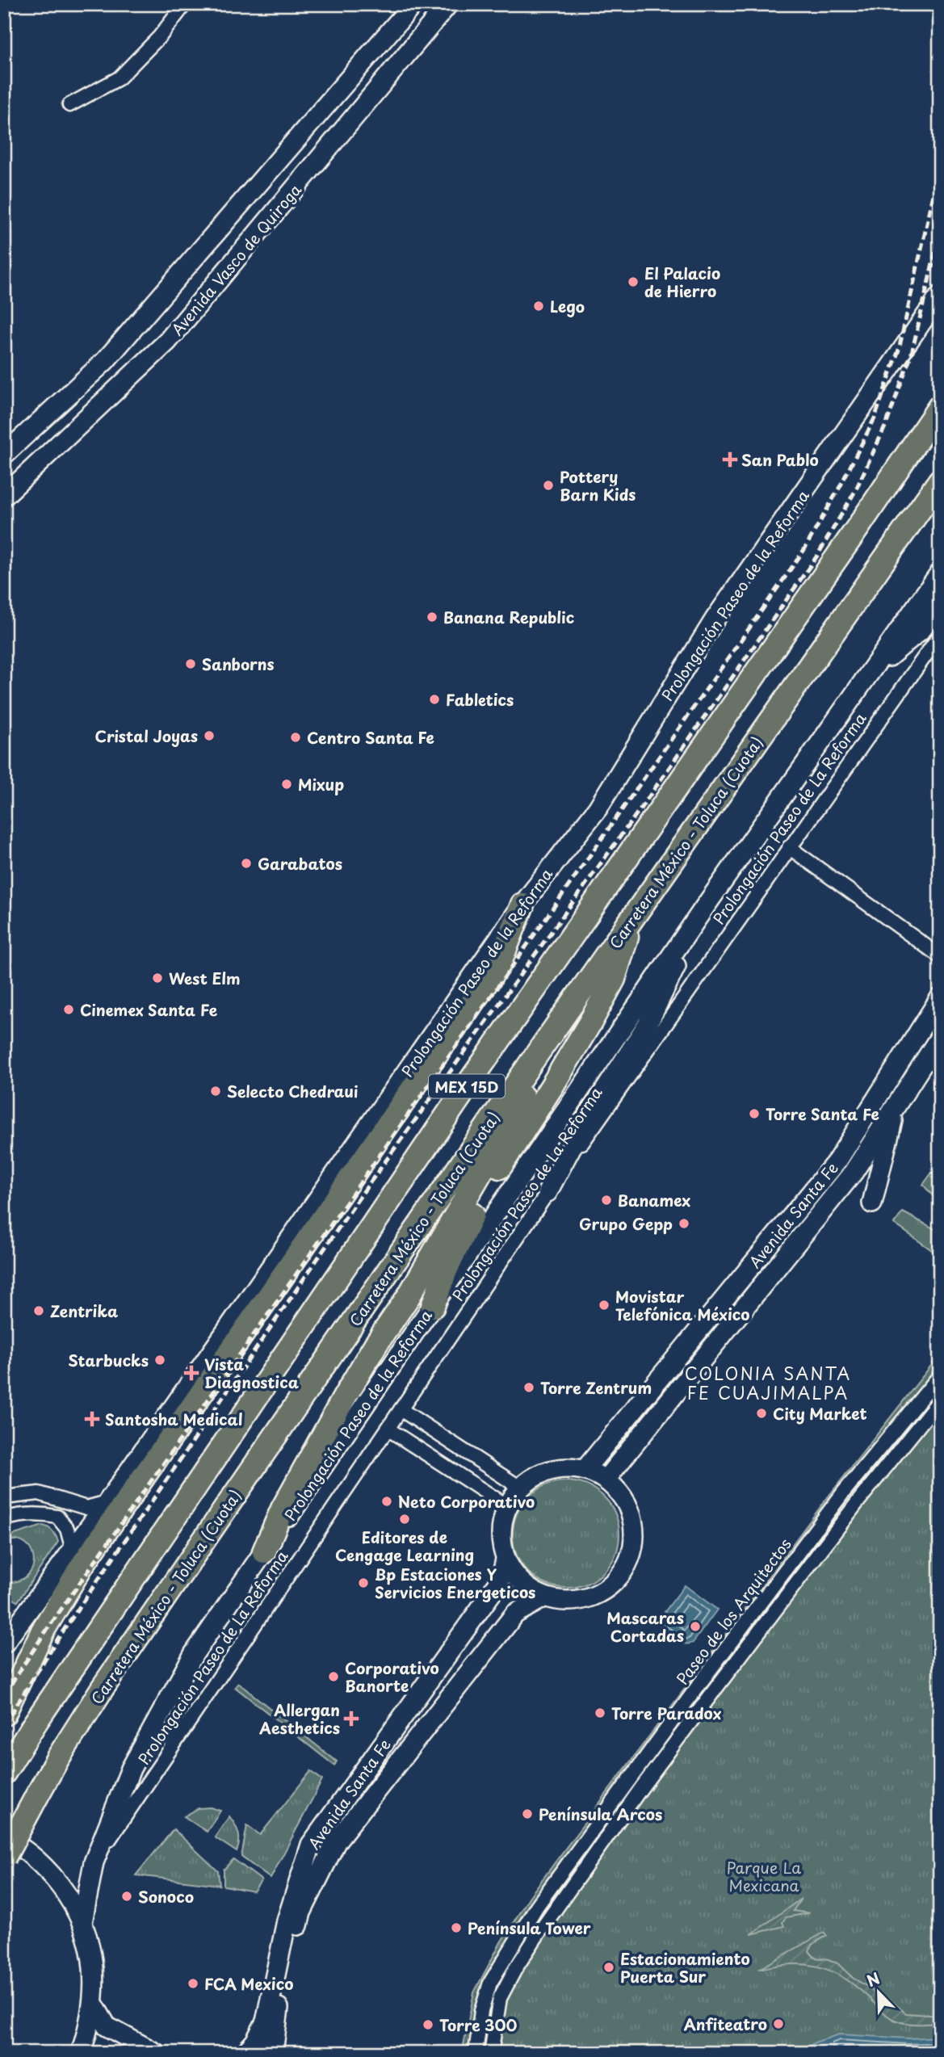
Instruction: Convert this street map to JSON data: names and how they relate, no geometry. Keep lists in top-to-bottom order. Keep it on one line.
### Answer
{"streets":{"highway":["Carretera México - Toluca (Cuota)","MEX 15D"],"main road":["Avenida Vasco de Quiroga","Prolongación Paseo de la Reforma","Avenida Santa Fe"],"street":["Prolongación Paseo de La Reforma","Paseo de los Arquitectos"]},"crossings":[["Prolongación Paseo de la Reforma","Prolongación Paseo de La Reforma"]],"districts":["COLONIA SANTA FE CUAJIMALPA"],"parks":["Parque La Mexicana"],"places":{"other":["El Palacio de Hierro","Lego","Pottery Barn Kids","Banana Republic","Sanborns","Fabletics","Cristal Joyas","Centro Santa Fe","Mixup","Garabatos","West Elm","Cinemex Santa Fe","Selecto Chedraui","Torre Santa Fe","Banamex","Grupo Gepp","Movistar Telefónica México","Zentrika","Starbucks","Torre Zentrum","City Market","Neto Corporativo","Editores de Cengage Learning","Bp Estaciones Y Servicios Energeticos","Mascaras Cortadas","Corporativo Banorte","Torre Paradox","Península Arcos","Sonoco","Península Tower","Estacionamiento Puerta Sur","FCA Mexico","Anfiteatro","Torre 300"],"health":["San Pablo","Vista Diagnostica","Santosha Medical","Allergan Aesthetics"]},"north":"top left"}
